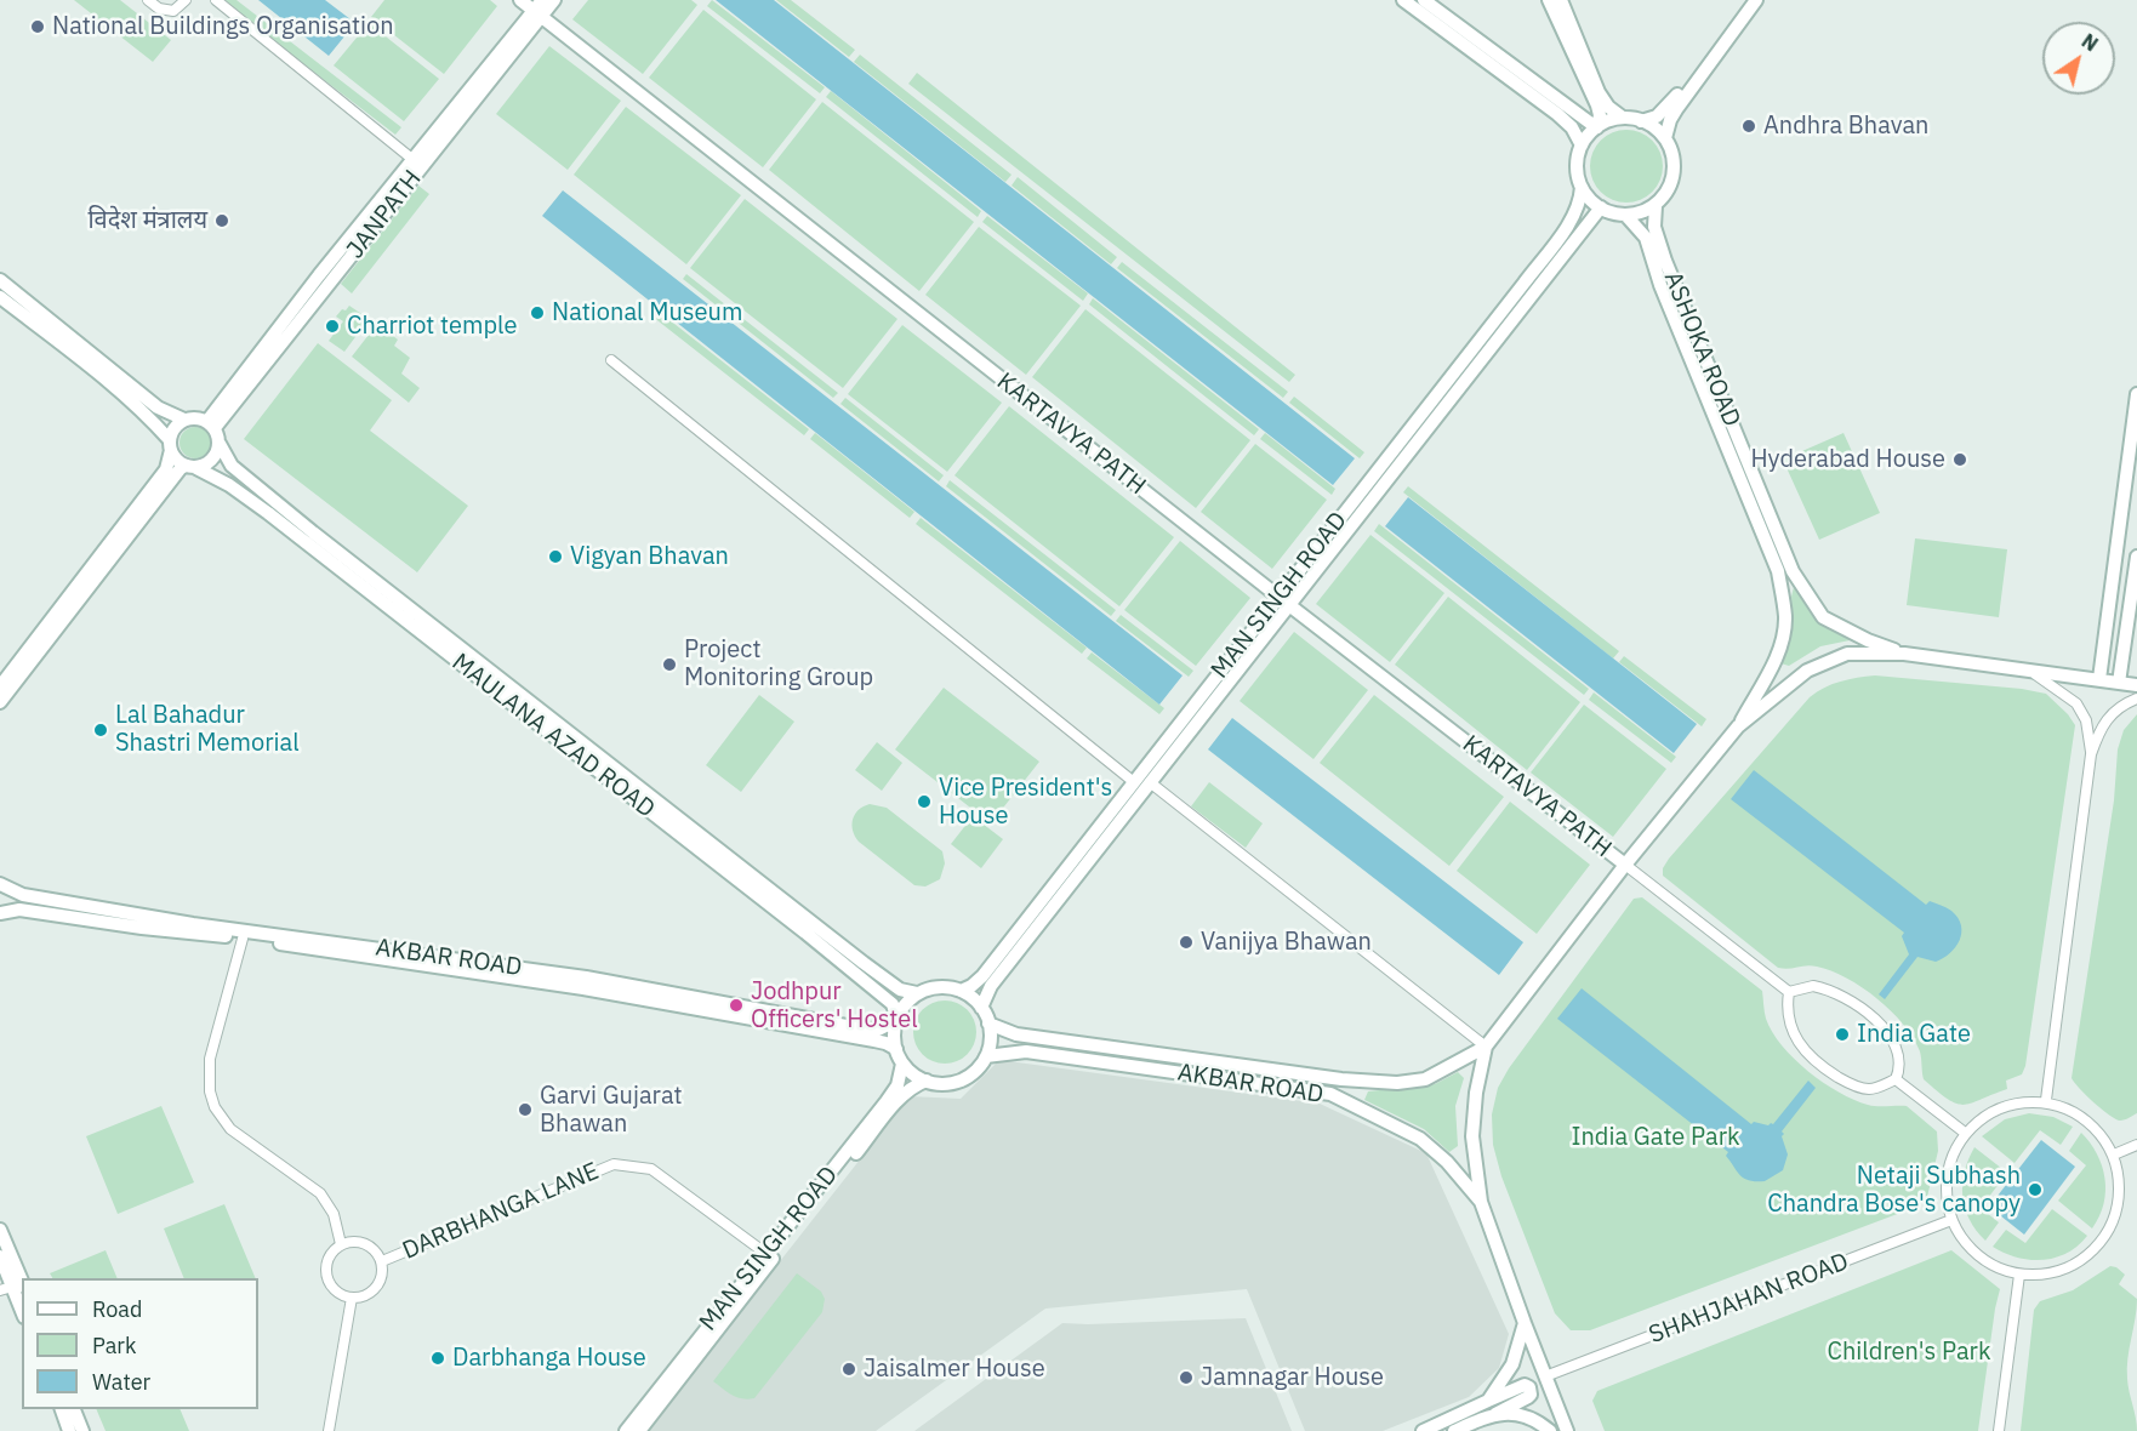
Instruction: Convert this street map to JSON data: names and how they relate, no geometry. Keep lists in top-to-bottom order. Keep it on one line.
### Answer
{"streets":{"main road":["JANPATH","ASHOKA ROAD","KARTAVYA PATH","MAN SINGH ROAD","MAULANA AZAD ROAD","AKBAR ROAD"],"street":["DARBHANGA LANE","SHAHJAHAN ROAD"]},"crossings":[["JANPATH","KARTAVYA PATH"],["JANPATH","MAULANA AZAD ROAD"],["ASHOKA ROAD","MAN SINGH ROAD"],["KARTAVYA PATH","MAN SINGH ROAD"],["MAN SINGH ROAD","MAULANA AZAD ROAD"],["MAN SINGH ROAD","AKBAR ROAD"],["MAN SINGH ROAD","DARBHANGA LANE"],["MAULANA AZAD ROAD","AKBAR ROAD"]],"parks":["India Gate Park","Children's Park"],"places":["National Buildings Organisation","Andhra Bhavan","विदेश मंत्रालय","National Museum","Charriot temple","Hyderabad House","Vigyan Bhavan","Project Monitoring Group","Lal Bahadur Shastri Memorial","Vice President's House","Vanijya Bhawan","Jodhpur Officers' Hostel","India Gate","Garvi Gujarat Bhawan","Netaji Subhash Chandra Bose's canopy","Darbhanga House","Jaisalmer House","Jamnagar House"],"legend":["Road","Park","Water"],"north":"top right"}
